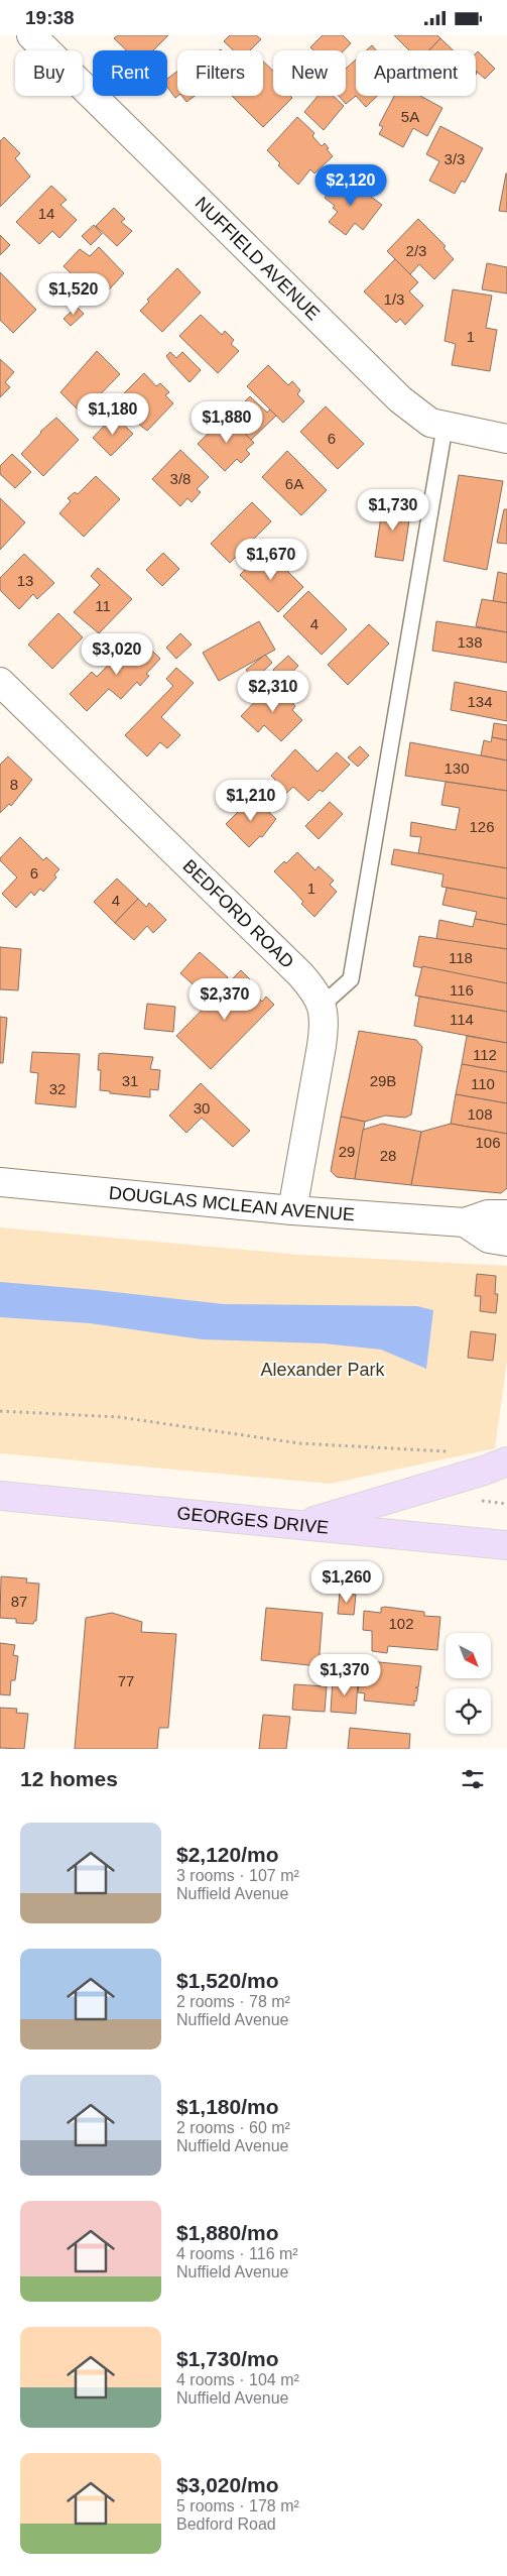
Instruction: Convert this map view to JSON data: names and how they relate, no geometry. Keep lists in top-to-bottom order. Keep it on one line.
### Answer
{"streets":{"main road":["GEORGES DRIVE"],"street":["NUFFIELD AVENUE","BEDFORD ROAD","DOUGLAS MCLEAN AVENUE"]},"parks":["Alexander Park"],"house_numbers":["5A","3/3","14","2/3","1/3","1","6","3/8","6A","13","11","4","138","134","130","8","126","6","1","4","118","116","114","112","31","29B","110","32","30","108","106","29","28","87","102","77"],"north":"bottom right","page":{"status":"19:38","chip":["Buy","Rent","Filters","New","Apartment"],"price":["$2,120","$1,520","$1,180","$1,880","$1,730","$1,670","$3,020","$2,310","$1,210","$2,370","$1,260","$1,370"],"heading":"12 homes","list":[{"name":"$2,120/mo","note":"3 rooms · 107 m² · Nuffield Avenue"},{"name":"$1,520/mo","note":"2 rooms · 78 m² · Nuffield Avenue"},{"name":"$1,180/mo","note":"2 rooms · 60 m² · Nuffield Avenue"},{"name":"$1,880/mo","note":"4 rooms · 116 m² · Nuffield Avenue"},{"name":"$1,730/mo","note":"4 rooms · 104 m² · Nuffield Avenue"},{"name":"$3,020/mo","note":"5 rooms · 178 m² · Bedford Road"}]}}
